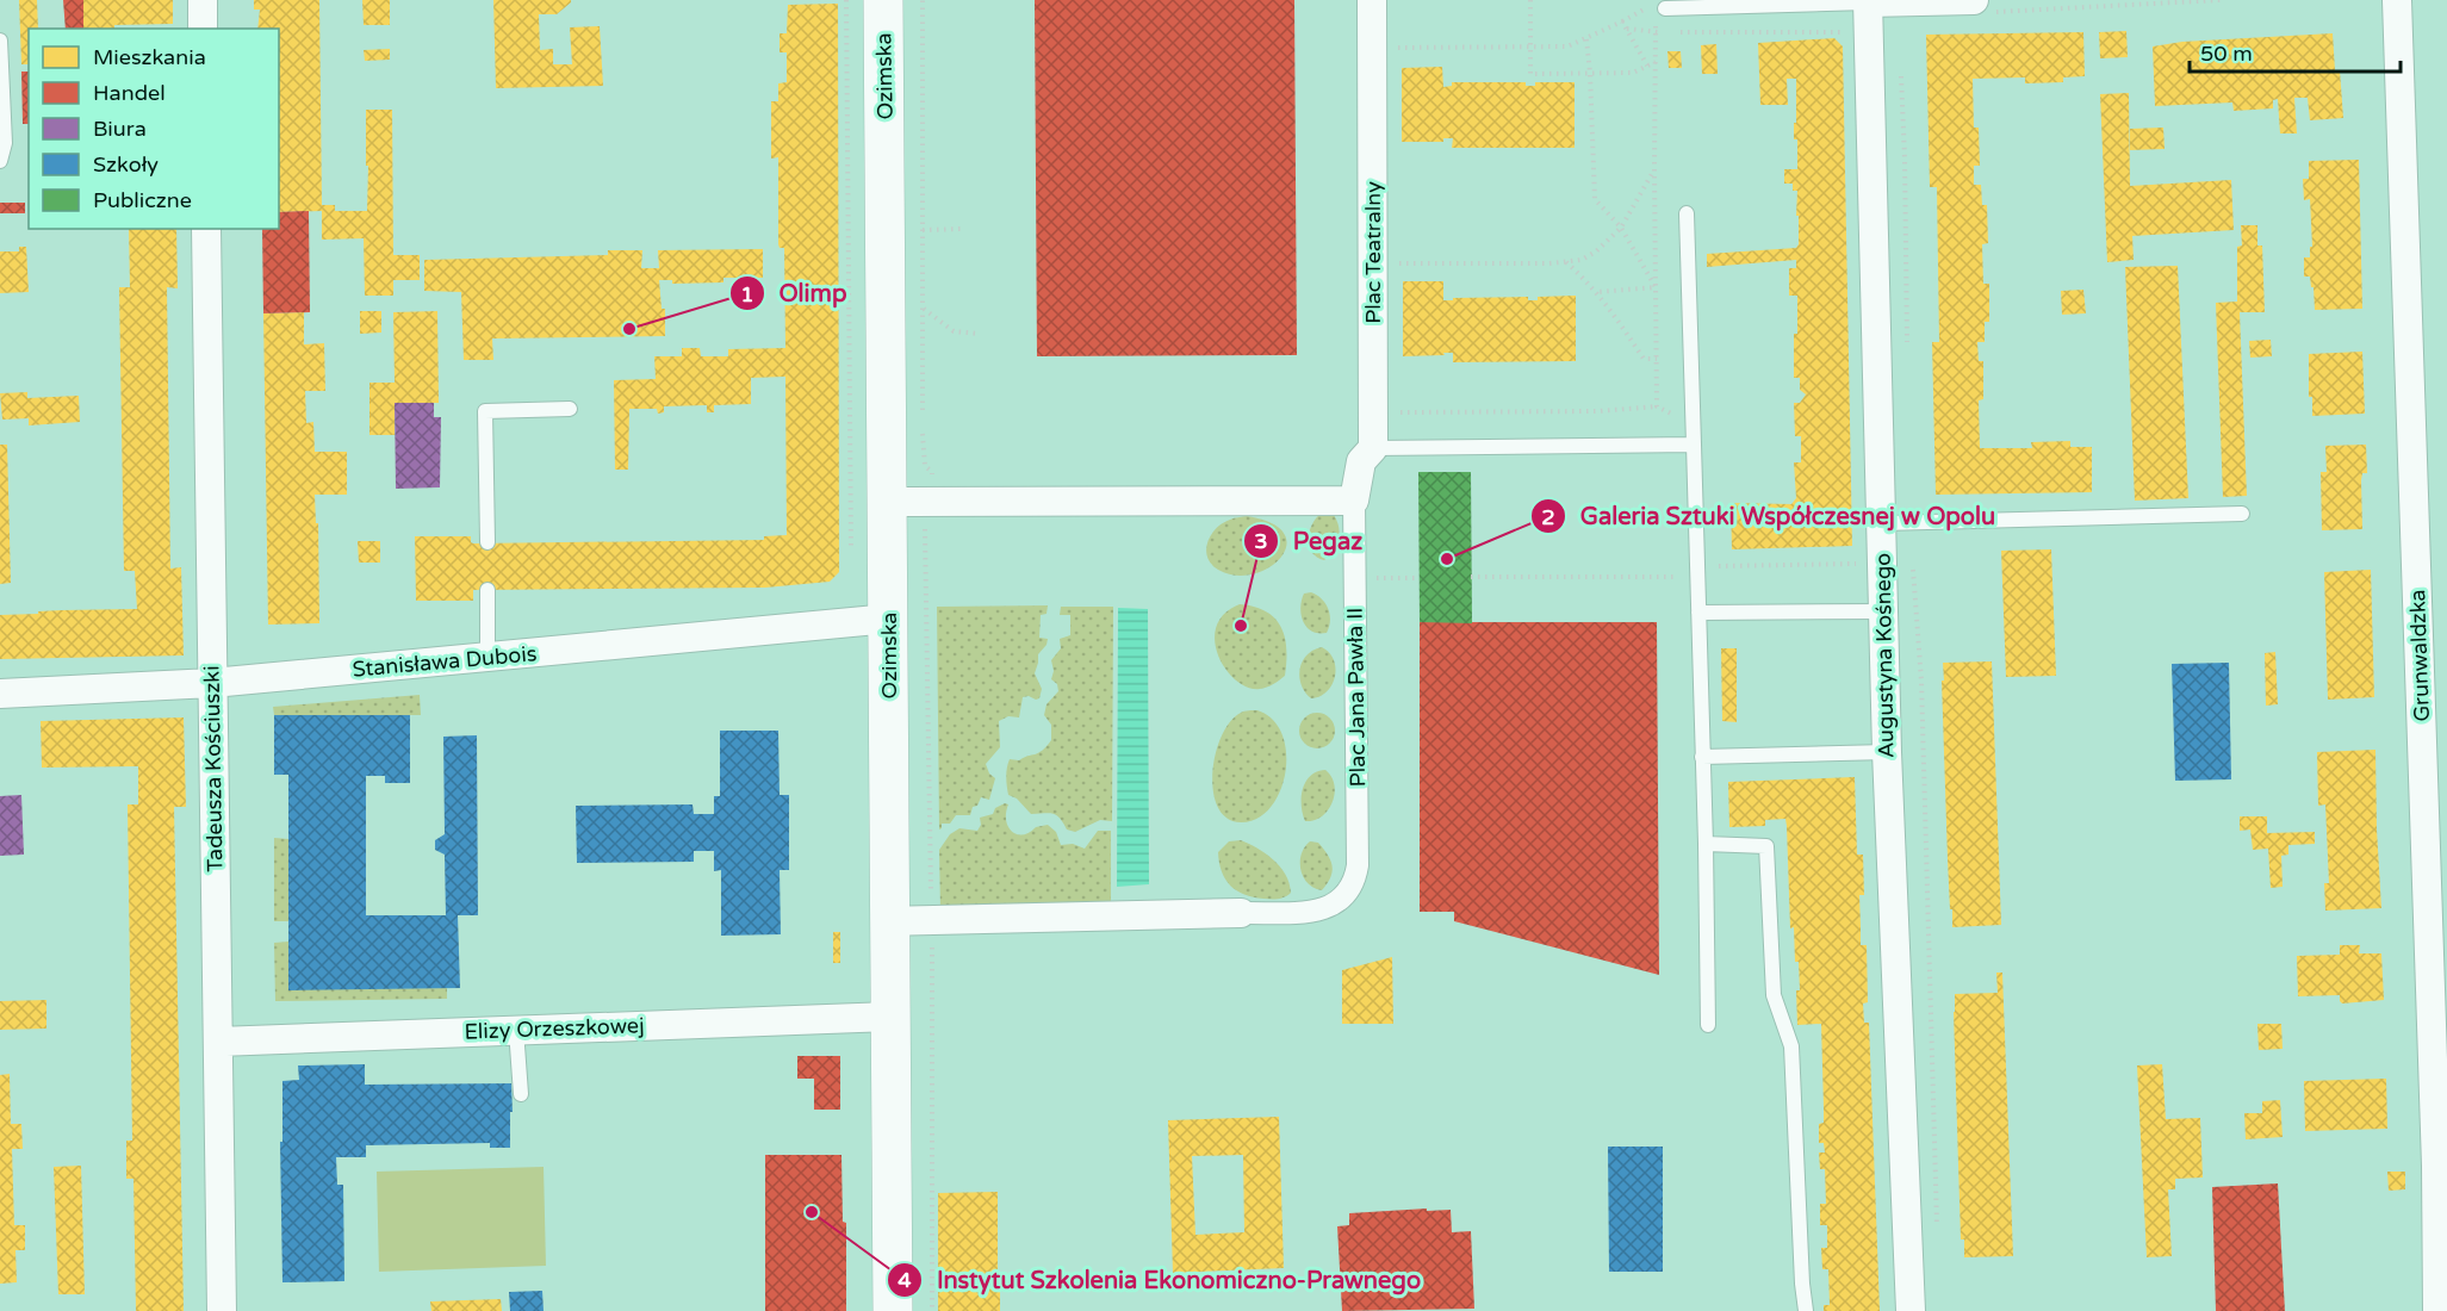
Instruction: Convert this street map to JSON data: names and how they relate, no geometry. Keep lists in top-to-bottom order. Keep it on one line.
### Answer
{"streets":{"main road":["Ozimska"],"street":["Plac Teatralny","Augustyna Kośnego","Grunwaldzka","Stanisława Dubois","Plac Jana Pawła II","Tadeusza Kościuszki","Elizy Orzeszkowej"]},"crossings":[["Ozimska","Stanisława Dubois"],["Ozimska","Plac Jana Pawła II"],["Ozimska","Elizy Orzeszkowej"],["Plac Teatralny","Plac Jana Pawła II"],["Stanisława Dubois","Tadeusza Kościuszki"],["Tadeusza Kościuszki","Elizy Orzeszkowej"]],"places":["Olimp","Galeria Sztuki Współczesnej w Opolu","Pegaz","Instytut Szkolenia Ekonomiczno-Prawnego"],"legend":["Mieszkania","Handel","Biura","Szkoły","Publiczne"],"scale_bar":"50 m"}
